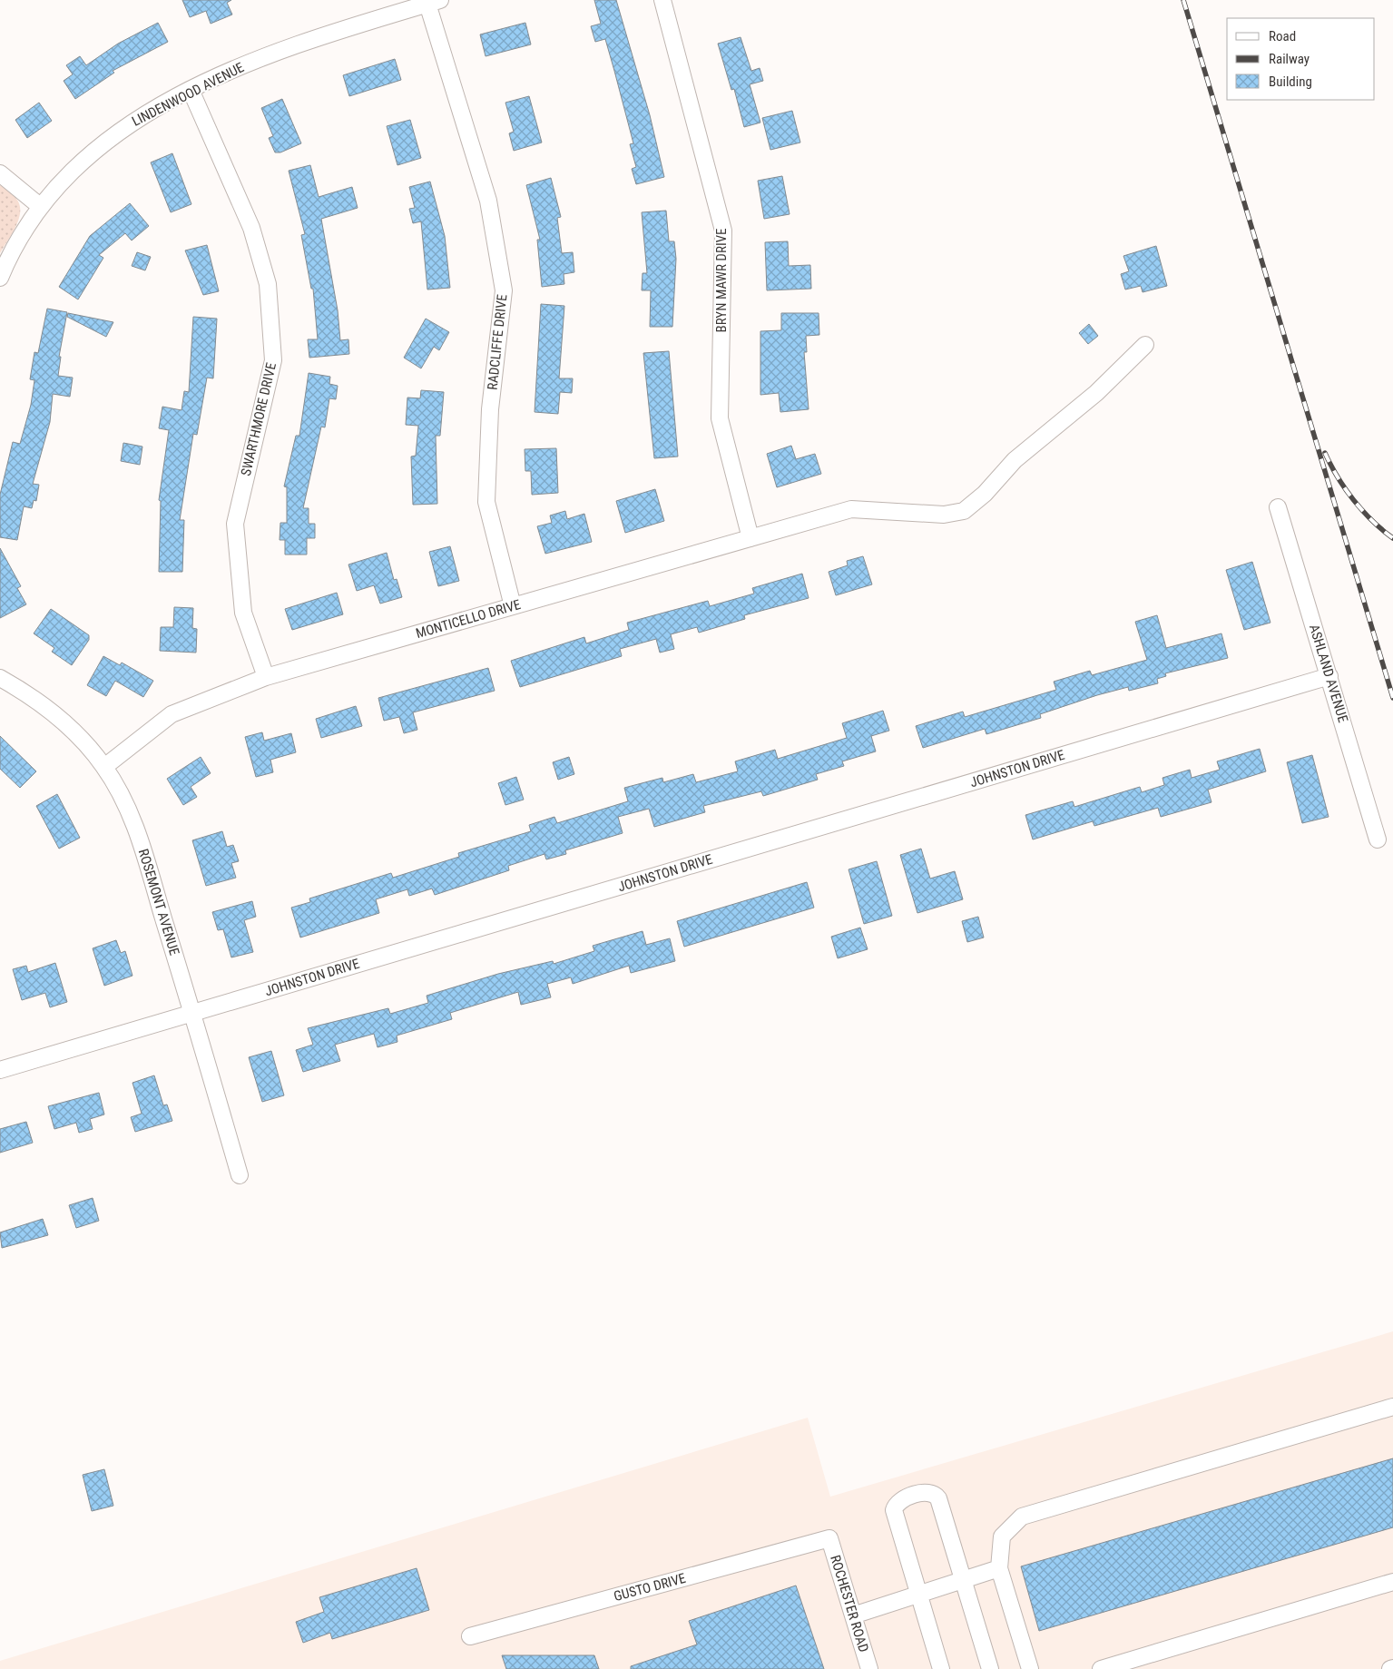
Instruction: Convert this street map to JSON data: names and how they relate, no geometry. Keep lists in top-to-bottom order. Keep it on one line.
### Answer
{"streets":{"street":["LINDENWOOD AVENUE","BRYN MAWR DRIVE","RADCLIFFE DRIVE","SWARTHMORE DRIVE","MONTICELLO DRIVE","ASHLAND AVENUE","JOHNSTON DRIVE","ROSEMONT AVENUE","GUSTO DRIVE","ROCHESTER ROAD"]},"crossings":[["LINDENWOOD AVENUE","RADCLIFFE DRIVE"],["LINDENWOOD AVENUE","SWARTHMORE DRIVE"],["BRYN MAWR DRIVE","MONTICELLO DRIVE"],["RADCLIFFE DRIVE","MONTICELLO DRIVE"],["SWARTHMORE DRIVE","MONTICELLO DRIVE"],["MONTICELLO DRIVE","ROSEMONT AVENUE"],["ASHLAND AVENUE","JOHNSTON DRIVE"],["JOHNSTON DRIVE","ROSEMONT AVENUE"],["GUSTO DRIVE","ROCHESTER ROAD"]],"legend":["Road","Railway","Building"]}
